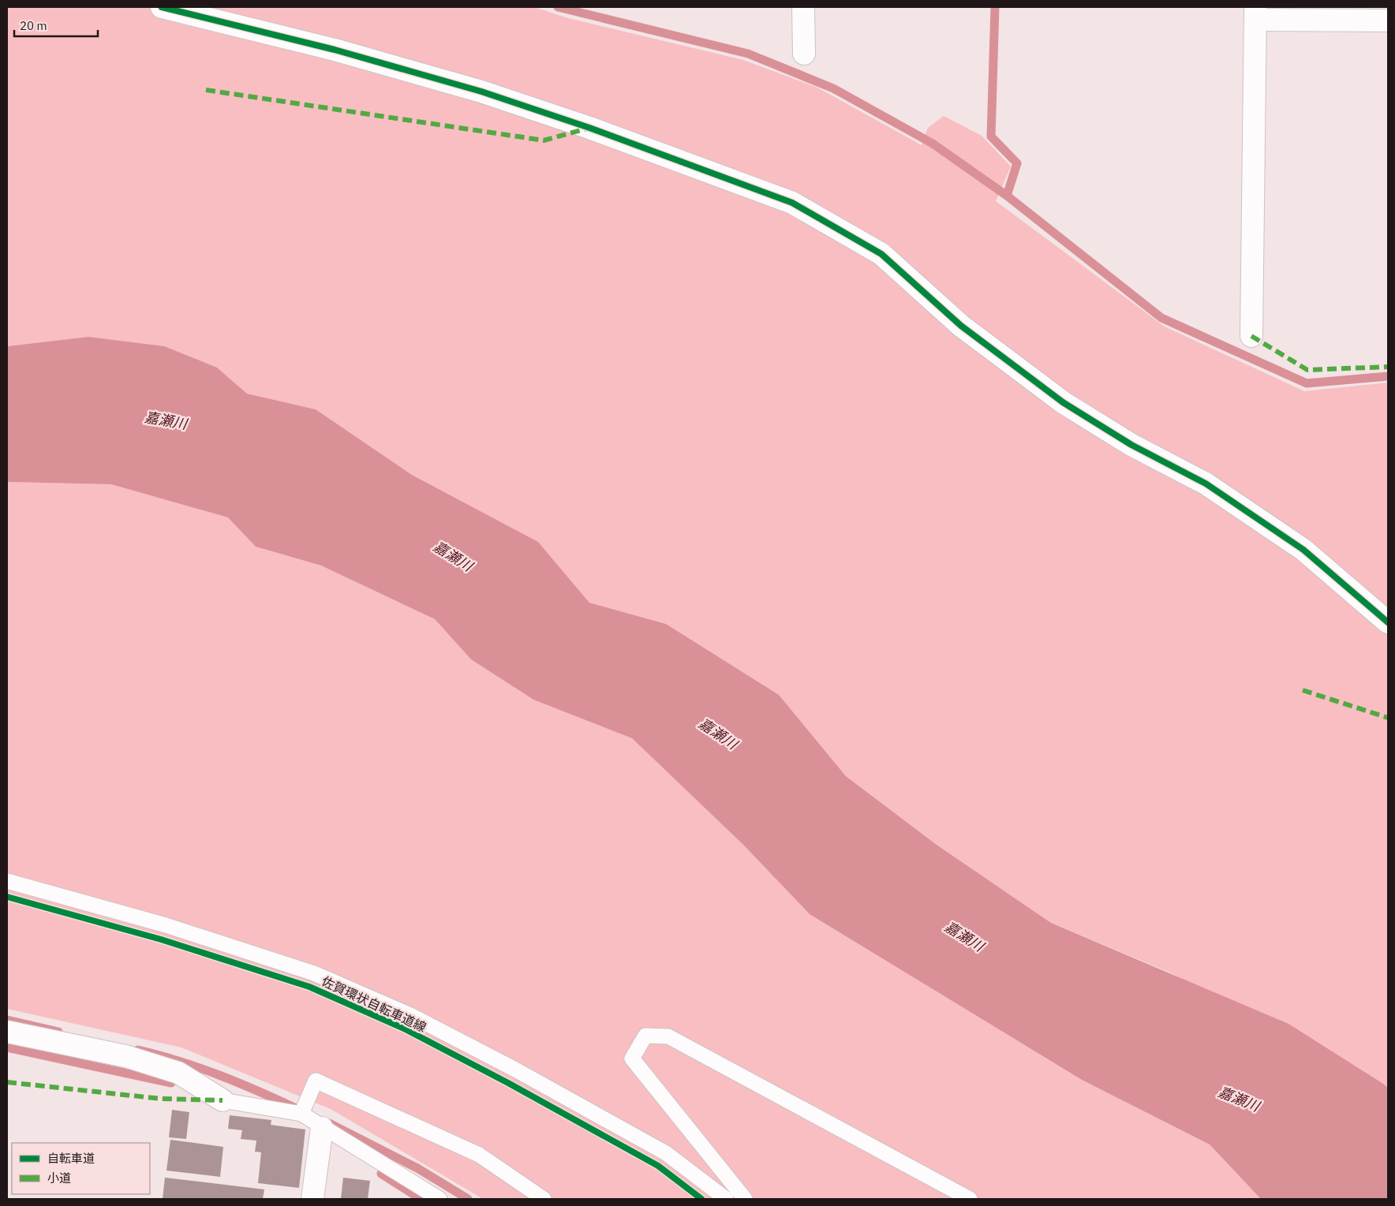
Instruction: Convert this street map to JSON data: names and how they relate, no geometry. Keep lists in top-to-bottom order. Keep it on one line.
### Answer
{"streets":{"cycle path":["佐賀環状自転車道線"]},"water":["嘉瀬川"],"legend":["自転車道","小道"],"scale_bar":"20 m"}
